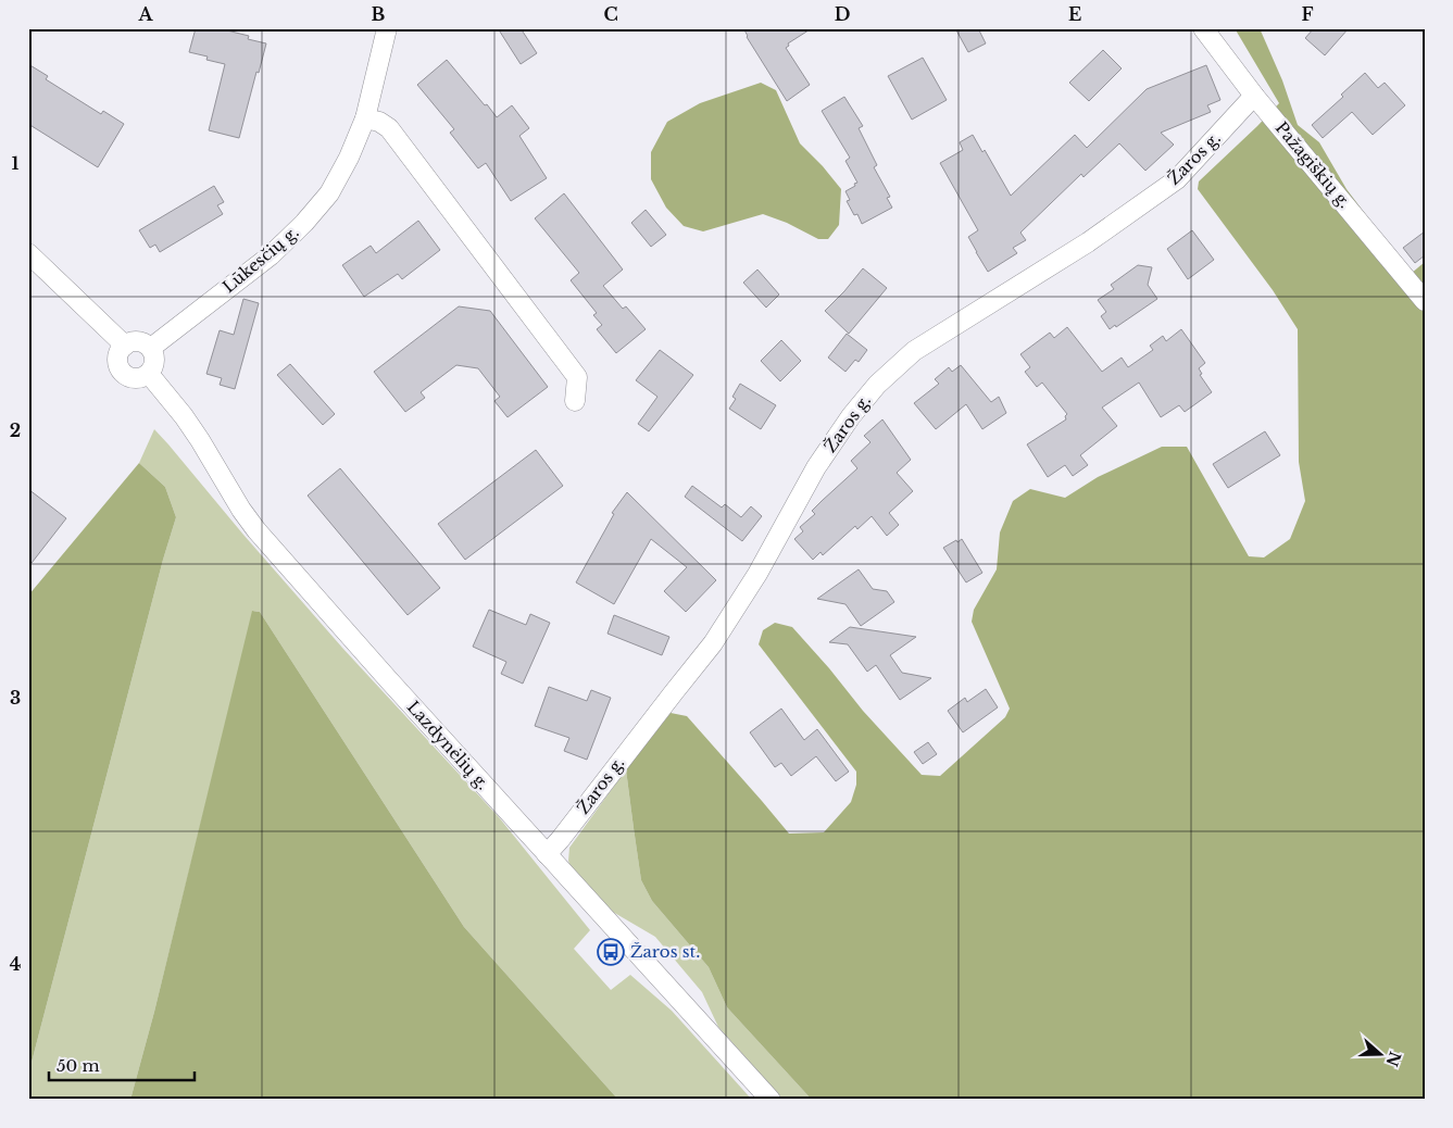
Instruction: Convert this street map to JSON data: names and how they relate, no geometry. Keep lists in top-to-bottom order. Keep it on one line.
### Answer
{"streets":{"street":["Žaros g.","Pažagiškių g.","Lūkesčių g.","Lazdynėlių g."]},"crossings":[["Žaros g.","Pažagiškių g."],["Žaros g.","Lazdynėlių g."],["Lūkesčių g.","Lazdynėlių g."]],"places":{"bus stop":["Žaros st."]},"scale_bar":"50 m","north":"right","grid":{"columns":["A","B","C","D","E","F"],"rows":["1","2","3","4"]}}
